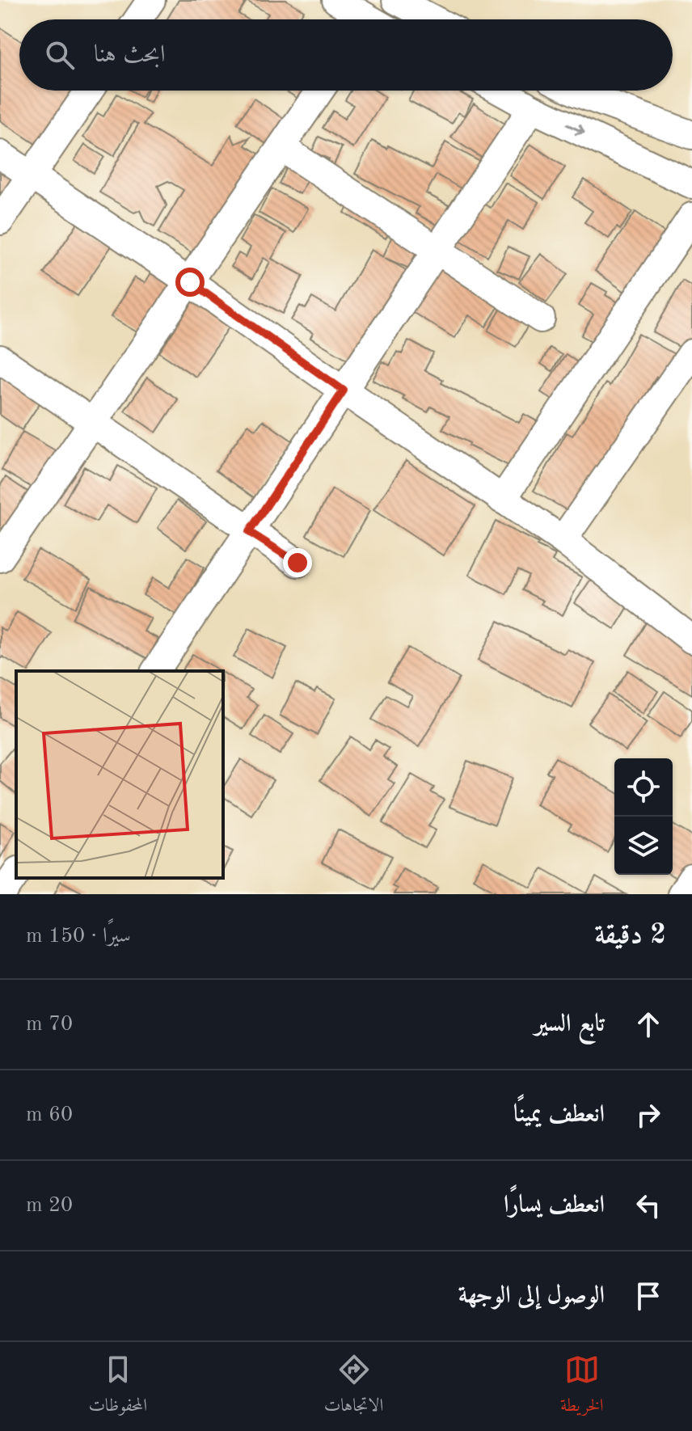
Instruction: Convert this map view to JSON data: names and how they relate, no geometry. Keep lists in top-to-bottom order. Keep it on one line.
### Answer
{"page":{"search":"ابحث هنا","heading":["2 دقيقة","سيرًا · 150 m"],"list":[["تابع السير","70 m"],["انعطف يمينًا","60 m"],["انعطف يسارًا","20 m"],"الوصول إلى الوجهة"],"nav":["الخريطة","الاتجاهات","المحفوظات"]}}
